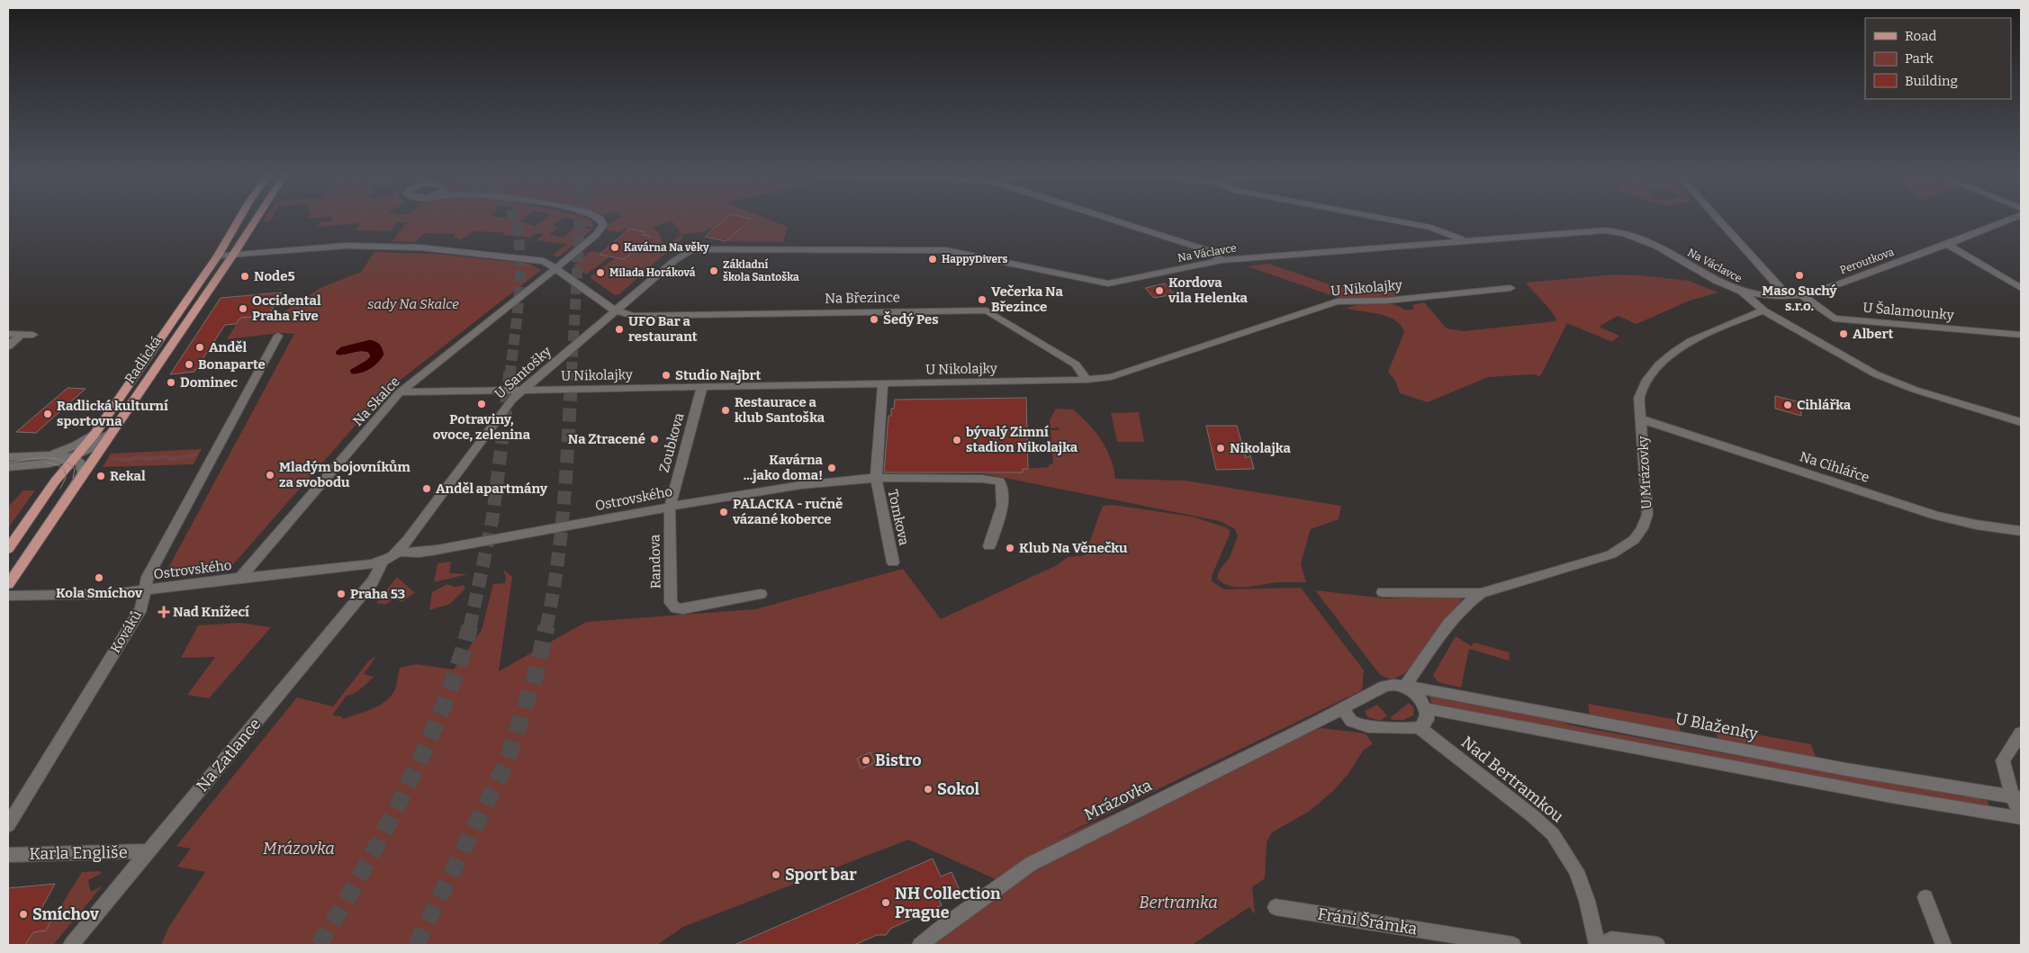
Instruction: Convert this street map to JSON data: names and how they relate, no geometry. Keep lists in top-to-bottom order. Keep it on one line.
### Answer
{"streets":{"main road":["Radlická"],"street":["Na Václavce","Peroutkova","U Nikolajky","Na Březince","U Šalamounky","U Santošky","Na Skalce","Zoubkova","Na Cihlářce","U Mrázovky","Ostrovského","Tomkova","Randova","Kováků","U Blaženky","Na Zatlance","Nad Bertramkou","Mrázovka","Karla Engliše","Fráni Šrámka"]},"crossings":[["Na Václavce","Peroutkova"],["Na Václavce","U Santošky"],["Peroutkova","U Šalamounky"],["U Nikolajky","Na Březince"],["U Nikolajky","U Santošky"],["U Nikolajky","Na Skalce"],["U Nikolajky","Zoubkova"],["Na Březince","U Santošky"],["U Santošky","Ostrovského"],["U Santošky","Na Zatlance"],["Na Skalce","Ostrovského"],["Zoubkova","Ostrovského"],["Zoubkova","Randova"],["Na Cihlářce","U Mrázovky"],["U Mrázovky","U Blaženky"],["Ostrovského","Tomkova"],["Ostrovského","Randova"],["Ostrovského","Kováků"],["Ostrovského","Na Zatlance"],["Na Zatlance","Karla Engliše"]],"parks":["sady Na Skalce","Mrázovka","Bertramka"],"places":{"other":["Kavárna Na věky","HappyDivers","Základní škola Santoška","Milada Horáková","Maso Suchý s.r.o.","Node5","Kordova vila Helenka","Večerka Na Březince","Occidental Praha Five","Šedý Pes","UFO Bar a restaurant","Albert","Anděl","Bonaparte","Studio Najbrt","Dominec","Potraviny, ovoce, zelenina","Cihlářka","Restaurace a klub Santoška","Radlická kulturní sportovna","Na Ztracené","bývalý Zimní stadion Nikolajka","Nikolajka","Kavárna ...jako doma!","Mladým bojovníkům za svobodu","Rekal","Anděl apartmány","PALACKA - ručně vázané koberce","Klub Na Věnečku","Kola Smíchov","Praha 53","Bistro","Sokol","Sport bar","NH Collection Prague","Smíchov"],"health":["Nad Knížecí"]},"legend":["Road","Park","Building"]}
